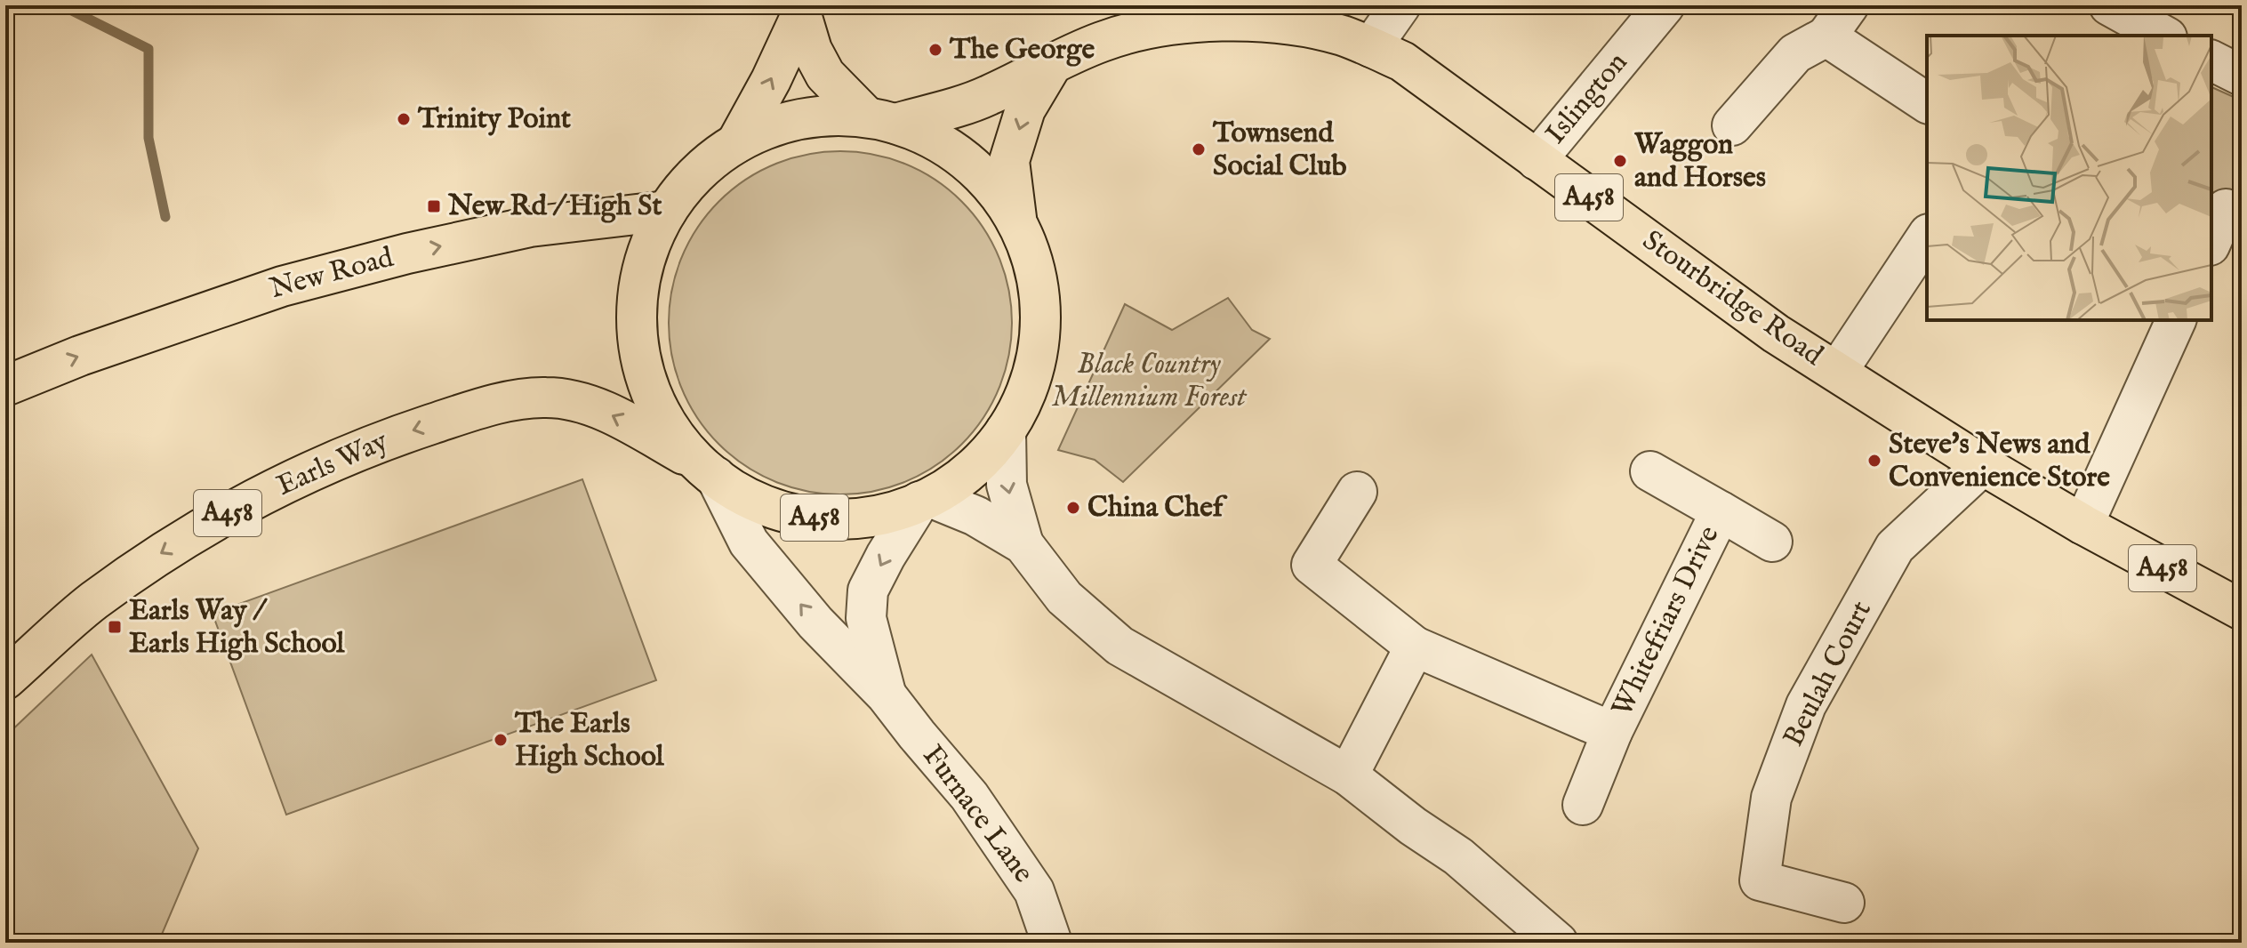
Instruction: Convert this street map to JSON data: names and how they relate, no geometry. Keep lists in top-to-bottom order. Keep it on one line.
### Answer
{"streets":{"main road":["A458","New Road","Stourbridge Road","Earls Way"],"street":["Islington","Whitefriars Drive","Beulah Court","Furnace Lane"]},"crossings":[["Islington","Stourbridge Road"],["A458","New Road"],["A458","Stourbridge Road"],["A458","Earls Way"],["A458","Furnace Lane"],["Stourbridge Road","Beulah Court"],["Earls Way","Furnace Lane"]],"one_way":["New Road","Earls Way"],"parks":["Black Country Millennium Forest"],"places":{"other":["The George","Trinity Point","Townsend Social Club","Waggon and Horses","Steve's News and Convenience Store","China Chef","The Earls High School"],"transit":["New Rd / High St","Earls Way / Earls High School"]}}
